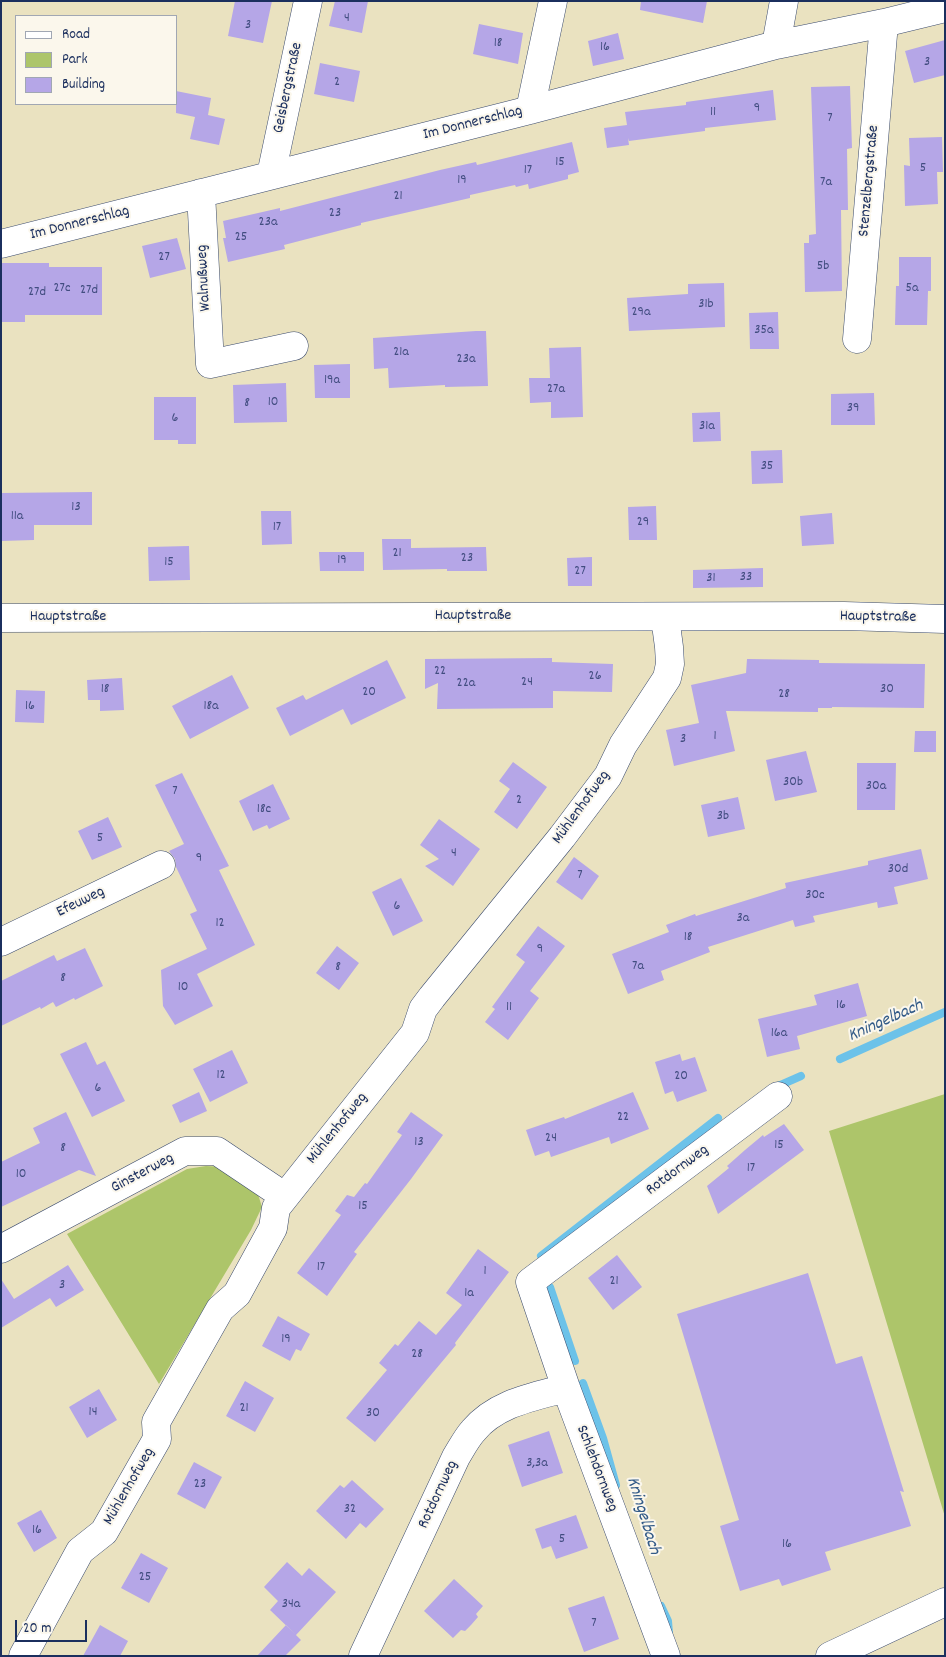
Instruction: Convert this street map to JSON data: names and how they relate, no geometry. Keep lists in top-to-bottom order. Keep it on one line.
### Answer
{"streets":{"street":["Geisbergstraße","Im Donnerschlag","Stenzelbergstraße","Walnußweg","Hauptstraße","Mühlenhofweg","Efeuweg","Rotdornweg","Ginsterweg","Schlehdornweg"]},"crossings":[["Geisbergstraße","Im Donnerschlag"],["Im Donnerschlag","Stenzelbergstraße"],["Im Donnerschlag","Walnußweg"],["Hauptstraße","Mühlenhofweg"],["Mühlenhofweg","Ginsterweg"],["Rotdornweg","Schlehdornweg"]],"water":["Kningelbach"],"house_numbers":["4","3","18","16","3","2","9","11","7","15","5","17","19","7a","21","23","23a","25","27","5b","27c","5a","27d","27d","31b","29a","35a","21a","23a","19a","27a","10","8","39","6","31a","35","13","11a","29","17","21","23","19","15","27","33","31","22","26","24","22a","18","30","20","28","16","18a","1","3","30b","30a","7","2","18c","3b","5","4","9","30d","7","30c","6","3a","12","18","9","7a","8","8","10","16","11","16a","12","20","6","22","24","13","15","8","17","10","15","17","1","21","3","1a","19","28","21","14","30","3,3a","23","32","16","5","16","25","34a","7"],"legend":["Road","Park","Building"],"scale_bar":"20 m"}
